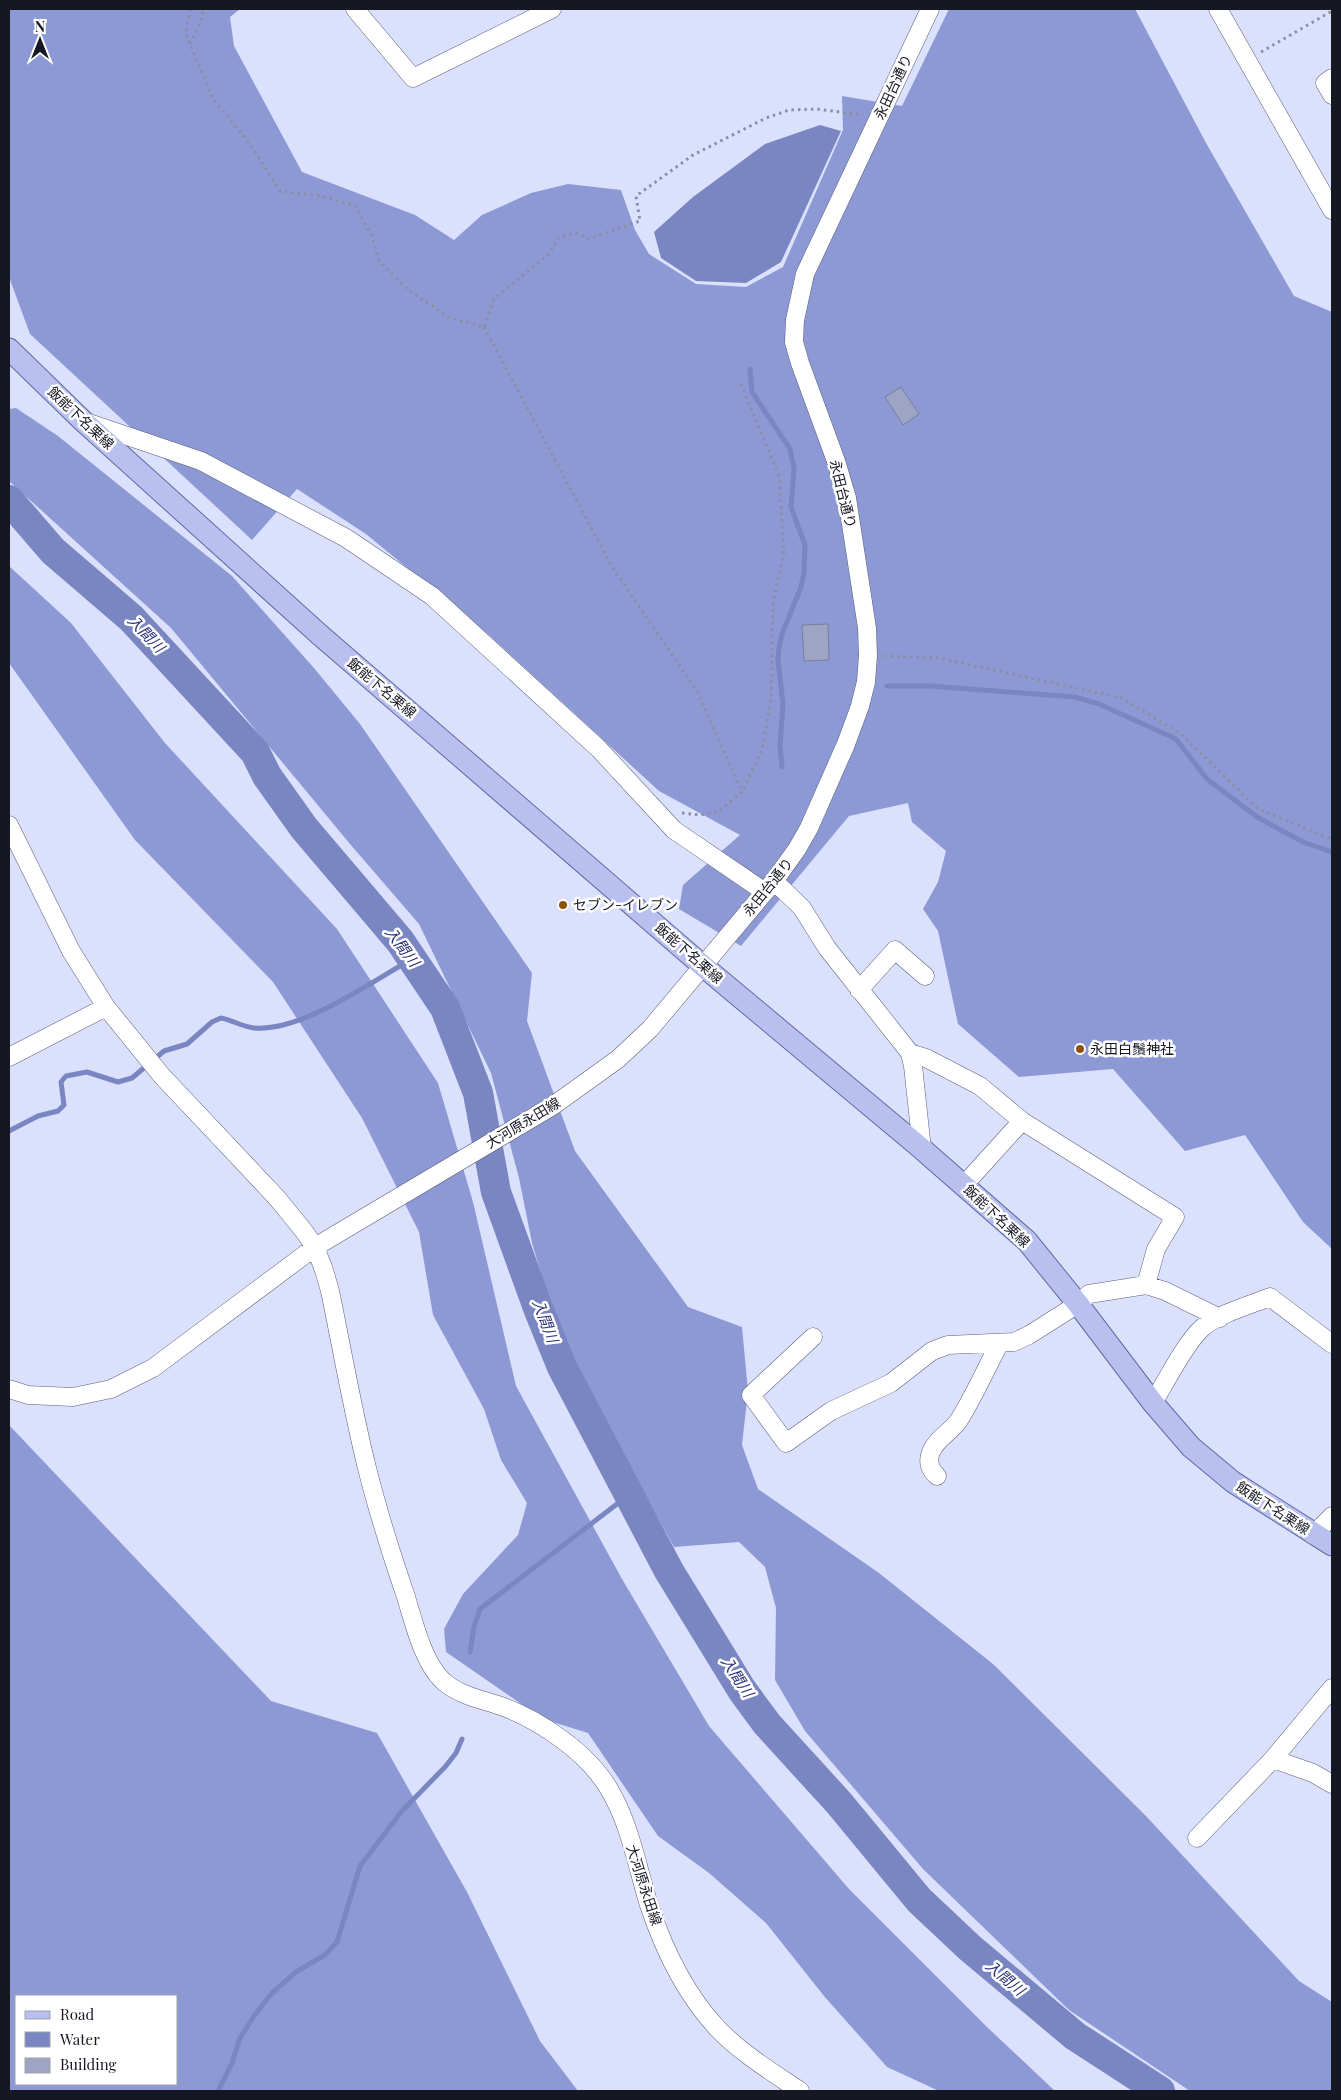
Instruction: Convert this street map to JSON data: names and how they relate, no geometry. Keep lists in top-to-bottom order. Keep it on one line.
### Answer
{"streets":{"main road":["飯能下名栗線"],"street":["永田台通り","大河原永田線"]},"crossings":[["永田台通り","飯能下名栗線"],["永田台通り","大河原永田線"],["飯能下名栗線","大河原永田線"]],"water":["入間川"],"places":["セブン-イレブン","永田白鬚神社"],"legend":["Road","Water","Building"],"north":"top"}
